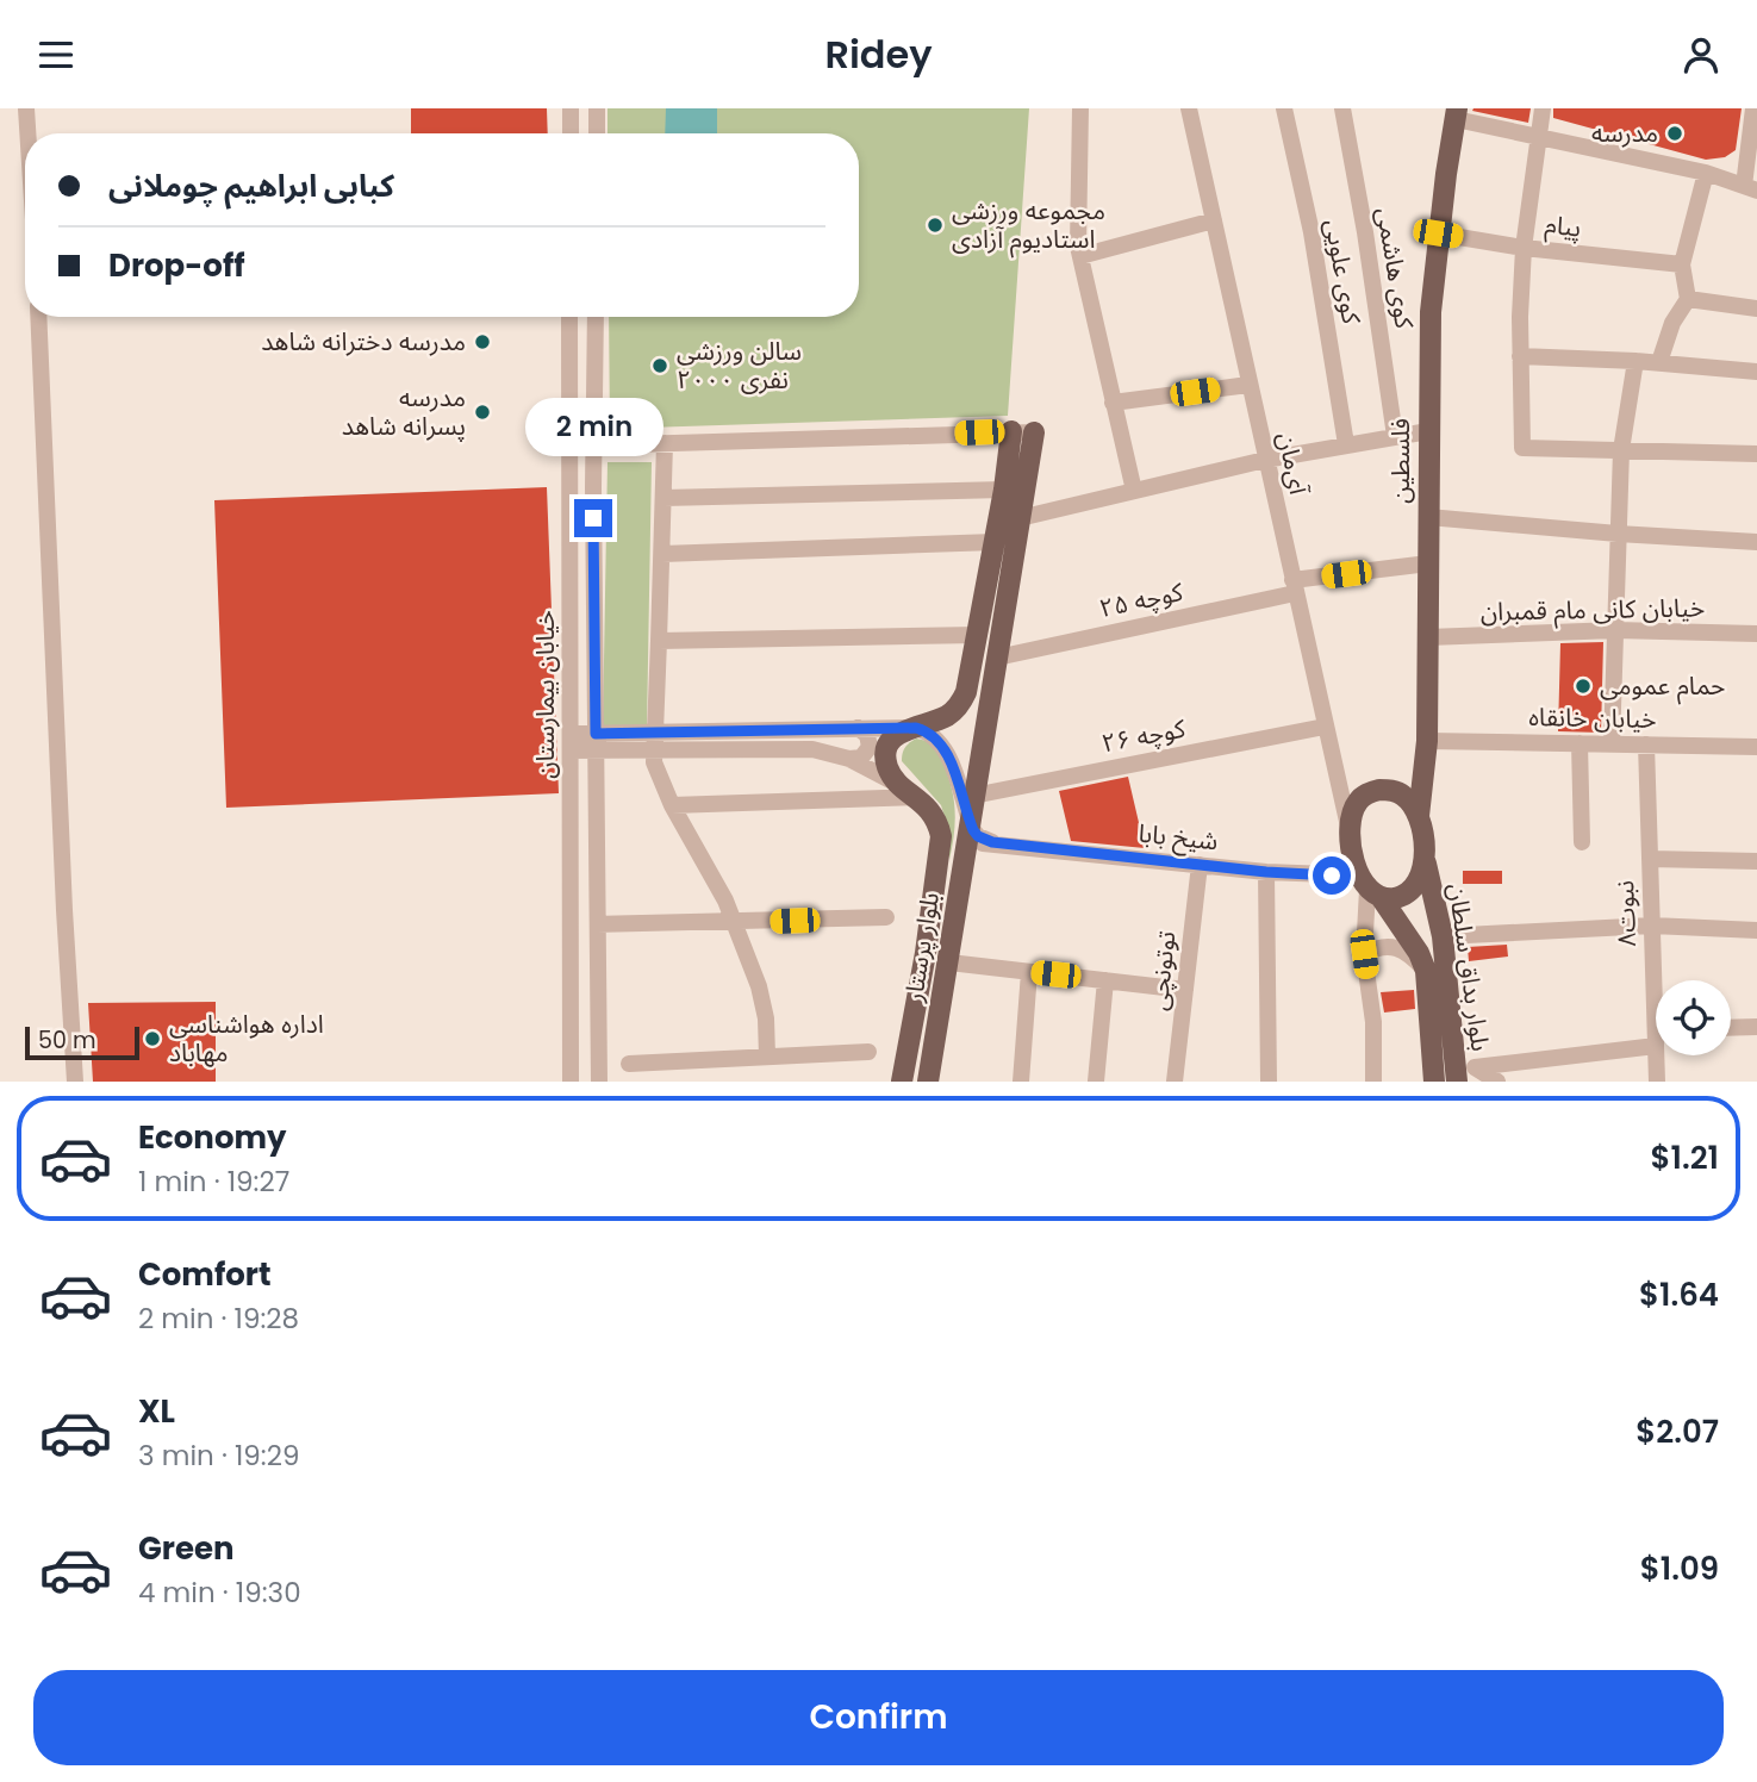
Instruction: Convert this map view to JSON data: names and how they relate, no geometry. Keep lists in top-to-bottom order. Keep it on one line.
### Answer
{"streets":{"main road":["فلسطین","بلوار پرستار","بلوار بداق سلطان"],"street":["پیام","کوی هاشمی","کوی علویی","آی‌مان","کوچه ۲۵","خیابان کانی مام قمبران","خیابان بیمارستان","خیابان خانقاه","کوچه ۲۶","شیخ بابا","نبوت۸","توتونچی"]},"crossings":[["پیام","فلسطین"],["فلسطین","آی‌مان"],["فلسطین","کوچه ۲۵"],["فلسطین","خیابان کانی مام قمبران"],["فلسطین","خیابان خانقاه"],["فلسطین","شیخ بابا"],["فلسطین","بلوار بداق سلطان"],["آی‌مان","کوچه ۲۵"],["آی‌مان","کوچه ۲۶"],["آی‌مان","شیخ بابا"],["آی‌مان","بلوار بداق سلطان"],["کوچه ۲۵","بلوار پرستار"],["خیابان خانقاه","نبوت۸"],["کوچه ۲۶","بلوار پرستار"],["شیخ بابا","بلوار بداق سلطان"],["شیخ بابا","توتونچی"]],"places":["مدرسه","مجموعه ورزشی استادیوم آزادی","مدرسه دخترانه شاهد","سالن ورزشی ۲۰۰۰ نفری","مدرسه پسرانه شاهد","حمام عمومی","اداره هواشناسی مهاباد"],"scale_bar":"50 m","page":{"header":"Ridey","banner":["کبابی ابراهیم چوملانی","Drop-off"],"bubble":"2 min","scale":"50 m","list":[{"name":"Economy","note":"1 min · 19:27","value":"$1.21"},{"name":"Comfort","note":"2 min · 19:28","value":"$1.64"},{"name":"XL","note":"3 min · 19:29","value":"$2.07"},{"name":"Green","note":"4 min · 19:30","value":"$1.09"}],"buttons":"Confirm"}}
